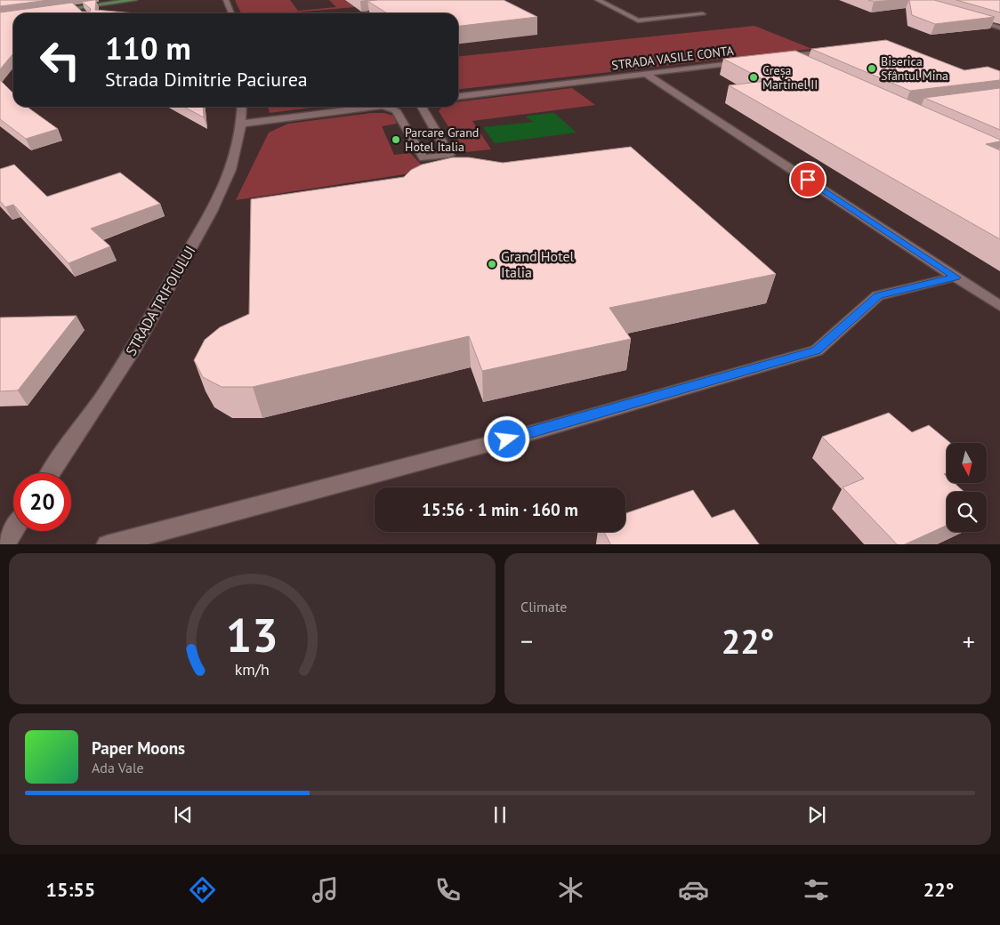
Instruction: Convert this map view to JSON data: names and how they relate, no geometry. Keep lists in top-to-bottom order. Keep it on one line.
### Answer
{"streets":{"street":["STRADA VASILE CONTA","STRADA TRIFOIULUI"]},"places":["Biserica Sfântul Mina","Creșa Martinel II","Parcare Grand Hotel Italia","Grand Hotel Italia"],"north":"bottom","page":{"turn":["110 m","Strada Dimitrie Paciurea"],"limit":"20","trip":"15:56 · 1 min · 160 m","tile":"Climate","heat":["−","22°","+"],"song":["Paper Moons","Ada Vale"],"tabs":["15:55","22°"],"gauge":["13","km/h"]}}
